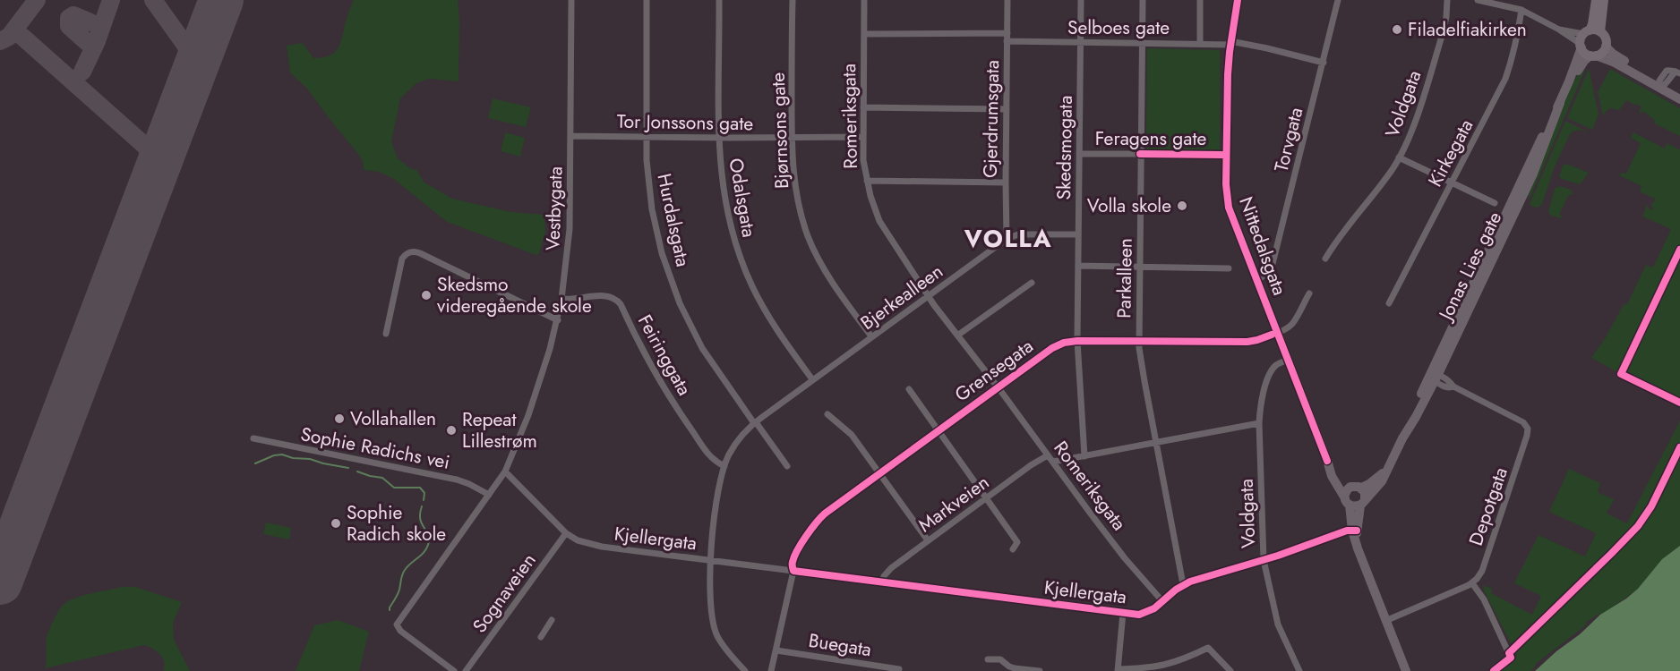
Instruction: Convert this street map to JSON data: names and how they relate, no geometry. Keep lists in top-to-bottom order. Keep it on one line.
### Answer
{"streets":{"main road":["Nittedalsgata","Jonas Lies gate"],"street":["Selboes gate","Voldgata","Romeriksgata","Gjerdrumsgata","Tor Jonssons gate","Bjørnsons gate","Feragens gate","Torvgata","Skedsmogata","Kirkegata","Odalsgata","Vestbygata","Hurdalsgata","Parkalleen","Bjerkealleen","Feiringgata","Grensegata","Sophie Radichs vei","Markveien","Depotgata","Kjellergata","Sognaveien","Buegata"]},"crossings":[["Selboes gate","Gjerdrumsgata"],["Selboes gate","Torvgata"],["Selboes gate","Skedsmogata"],["Selboes gate","Nittedalsgata"],["Selboes gate","Parkalleen"],["Voldgata","Nittedalsgata"],["Voldgata","Kjellergata"],["Romeriksgata","Tor Jonssons gate"],["Romeriksgata","Bjerkealleen"],["Romeriksgata","Grensegata"],["Romeriksgata","Markveien"],["Romeriksgata","Kjellergata"],["Gjerdrumsgata","Bjerkealleen"],["Tor Jonssons gate","Bjørnsons gate"],["Tor Jonssons gate","Odalsgata"],["Tor Jonssons gate","Vestbygata"],["Tor Jonssons gate","Hurdalsgata"],["Bjørnsons gate","Bjerkealleen"],["Feragens gate","Skedsmogata"],["Feragens gate","Parkalleen"],["Torvgata","Nittedalsgata"],["Skedsmogata","Bjerkealleen"],["Skedsmogata","Grensegata"],["Odalsgata","Bjerkealleen"],["Vestbygata","Feiringgata"],["Vestbygata","Kjellergata"],["Hurdalsgata","Bjerkealleen"],["Nittedalsgata","Jonas Lies gate"],["Nittedalsgata","Grensegata"],["Nittedalsgata","Kjellergata"],["Jonas Lies gate","Depotgata"],["Parkalleen","Grensegata"],["Parkalleen","Kjellergata"],["Bjerkealleen","Feiringgata"],["Bjerkealleen","Kjellergata"],["Grensegata","Kjellergata"],["Grensegata","Buegata"],["Markveien","Kjellergata"],["Kjellergata","Sognaveien"]],"districts":["VOLLA"],"places":["Filadelfiakirken","Volla skole","Skedsmo videregående skole","Vollahallen","Repeat Lillestrøm","Sophie Radich skole"]}
